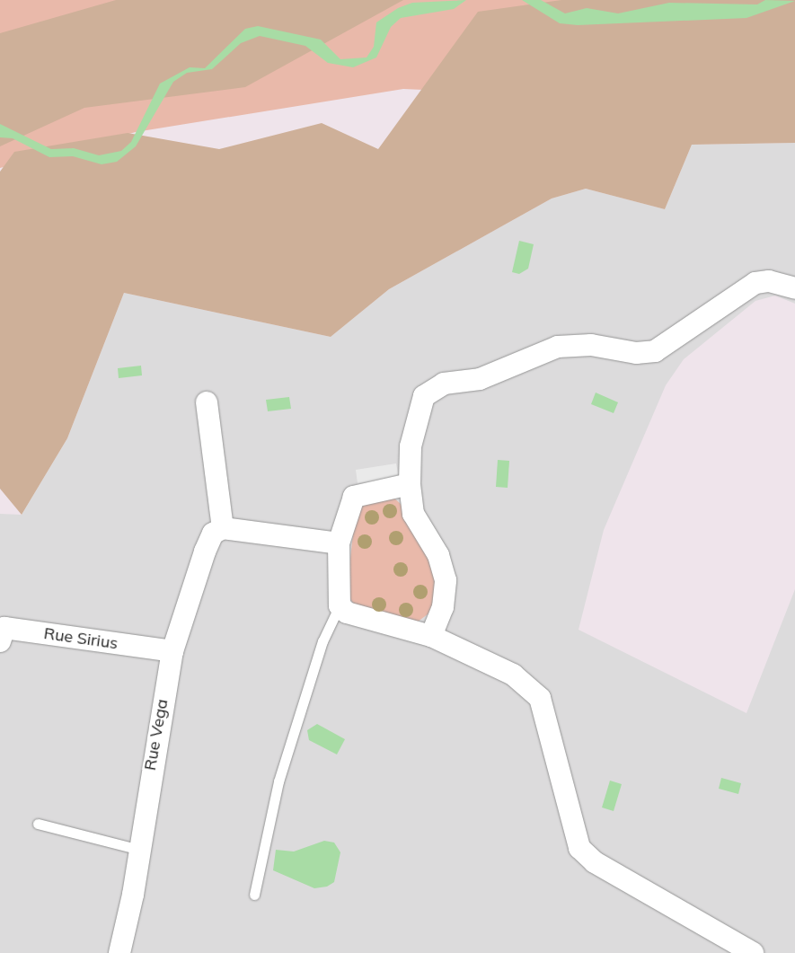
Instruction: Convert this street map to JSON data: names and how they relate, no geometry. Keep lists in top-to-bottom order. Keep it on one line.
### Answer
{"streets":{"street":["Rue Sirius","Rue Vega"]},"crossings":[["Rue Sirius","Rue Vega"]]}
